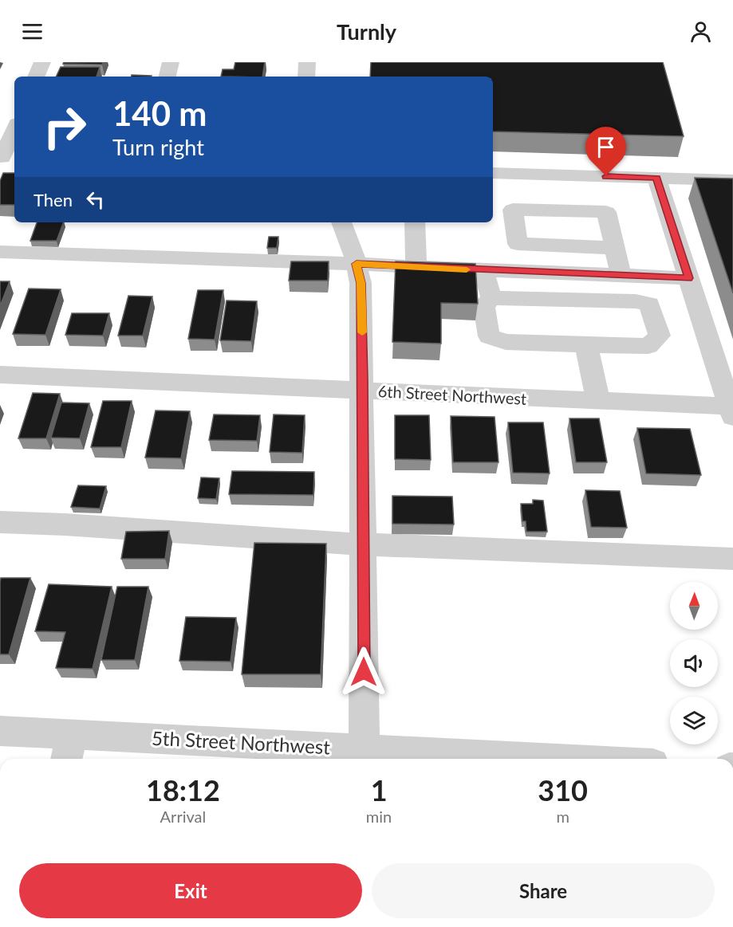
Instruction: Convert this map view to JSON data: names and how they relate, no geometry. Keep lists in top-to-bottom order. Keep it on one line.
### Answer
{"streets":{"street":["6th Street Northwest","5th Street Northwest"]},"north":"top","page":{"header":"Turnly","turn":["140 m","Turn right"],"then":"Then","eta":["18:12","Arrival","1","min","310","m"],"buttons":["Exit","Share"]}}
